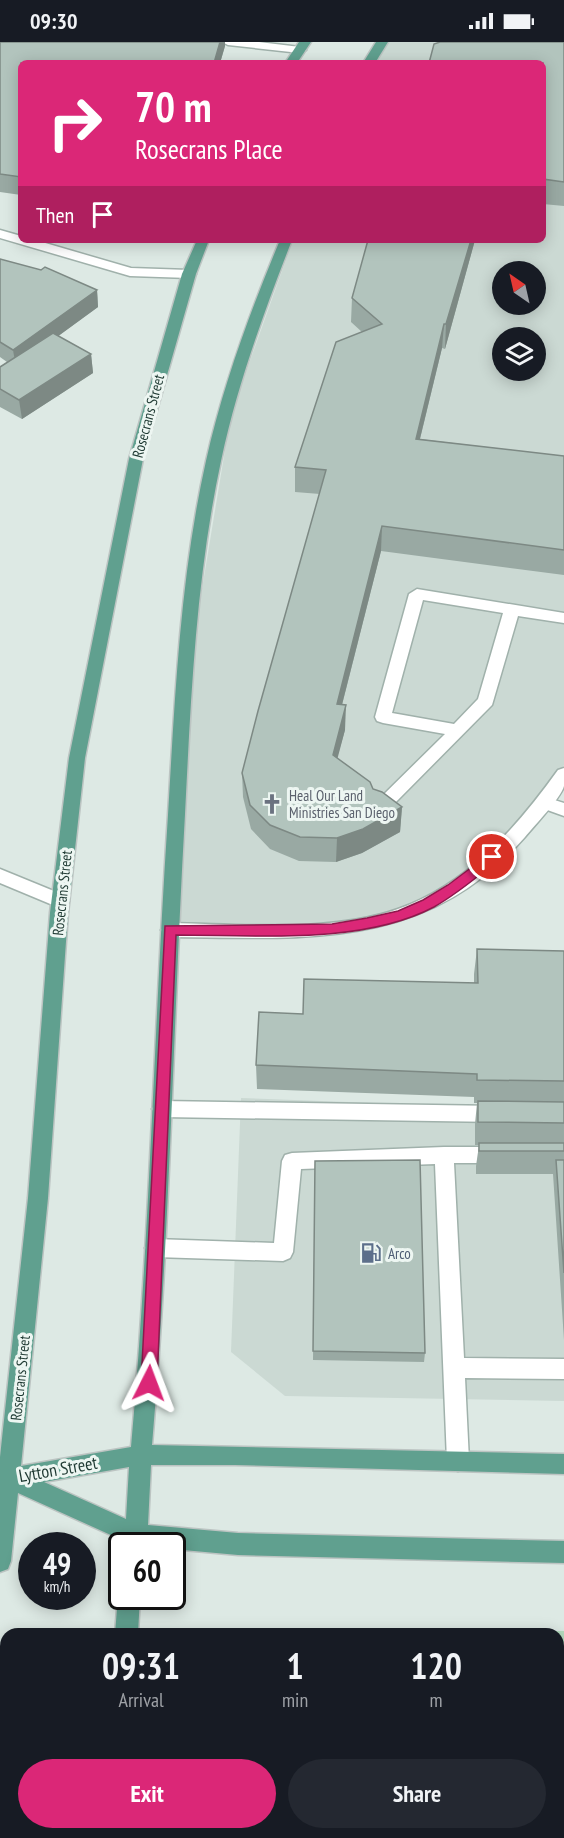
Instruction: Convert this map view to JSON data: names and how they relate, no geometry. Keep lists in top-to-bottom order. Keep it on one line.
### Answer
{"streets":{"main road":["Rosecrans Street","Lytton Street"]},"crossings":[["Rosecrans Street","Lytton Street"]],"places":{"church":["Heal Our Land Ministries San Diego"],"fuel station":["Arco"]},"north":"top left","page":{"status":"09:30","turn":["70 m","Rosecrans Place"],"then":"Then","speed":"49 km/h","limit":"60","eta":["09:31","Arrival","1","min","120","m"],"buttons":["Exit","Share"]}}
